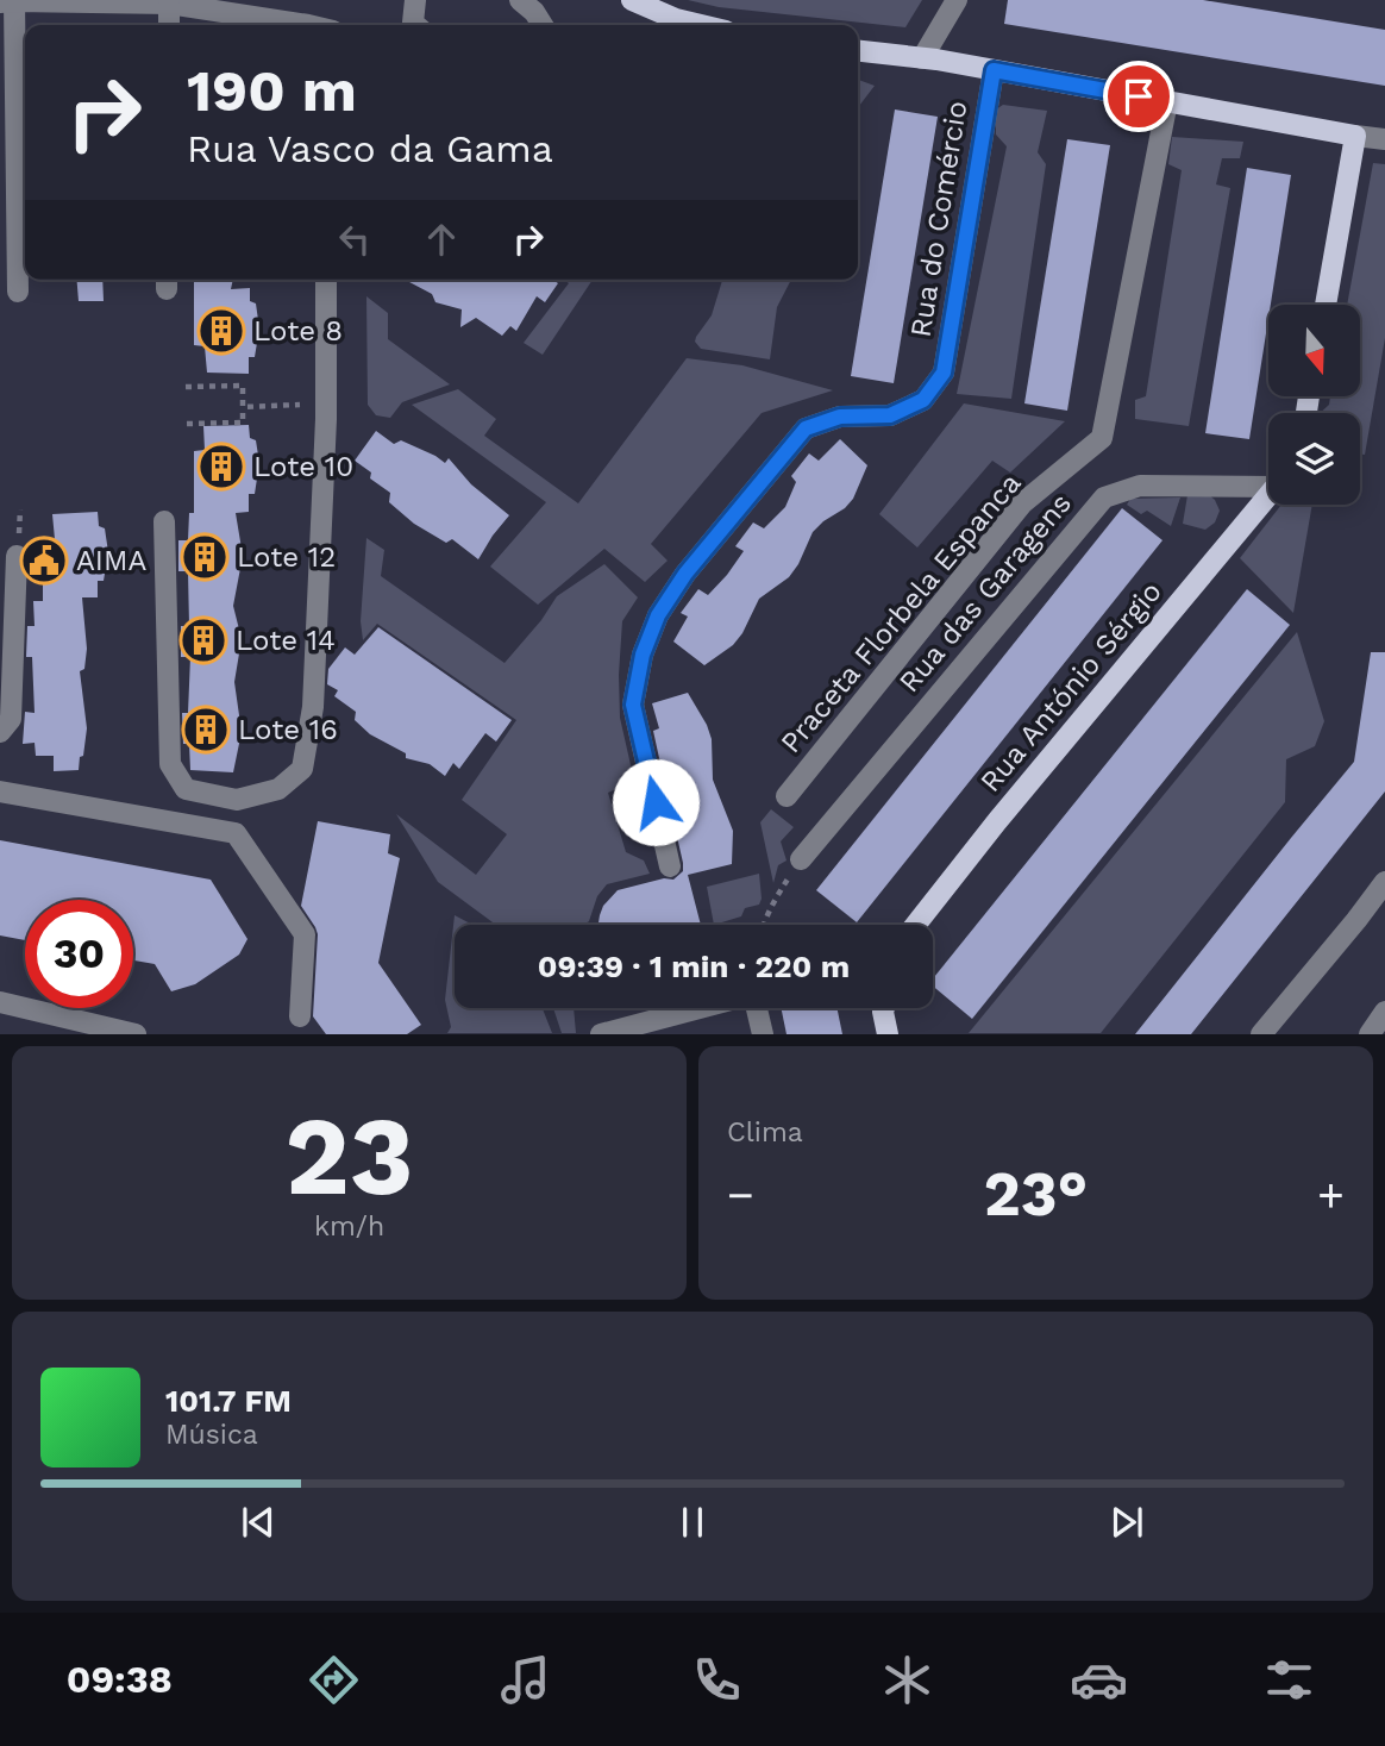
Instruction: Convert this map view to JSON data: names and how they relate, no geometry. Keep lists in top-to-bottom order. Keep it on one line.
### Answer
{"streets":{"main road":["Rua António Sérgio"],"street":["Rua do Comércio","Rua das Garagens","Praceta Florbela Espanca"]},"places":{"building":["Lote 8","Lote 10","Lote 12","Lote 14","Lote 16"],"public building":["AIMA"]},"north":"bottom","page":{"turn":["190 m","Rua Vasco da Gama"],"limit":"30","trip":"09:39 · 1 min · 220 m","tile":[["23","km/h"],"Clima"],"heat":["−","23°","+"],"song":["101.7 FM","Música"],"tabs":"09:38"}}
